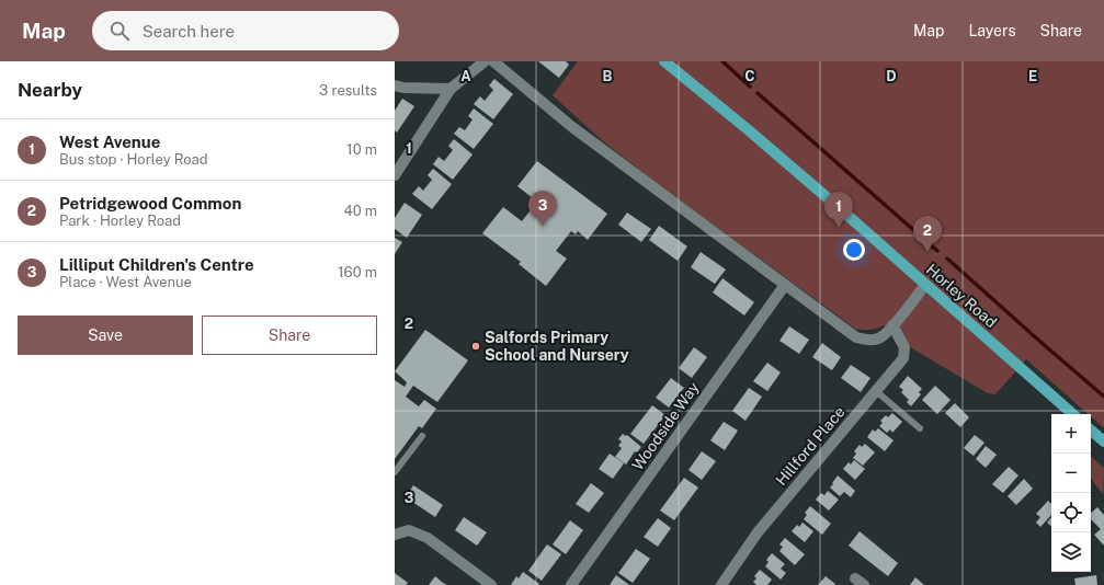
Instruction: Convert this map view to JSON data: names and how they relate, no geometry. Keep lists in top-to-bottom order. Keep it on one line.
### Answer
{"streets":{"main road":["Horley Road"],"street":["Woodside Way","Hillford Place"]},"places":["Salfords Primary School and Nursery"],"page":{"header":"Map","search":"Search here","nav":["Map","Layers","Share"],"heading":["Nearby","3 results"],"list":[{"mark":"1","name":"West Avenue","note":"Bus stop · Horley Road","value":"10 m"},{"mark":"2","name":"Petridgewood Common","note":"Park · Horley Road","value":"40 m"},{"mark":"3","name":"Lilliput Children's Centre","note":"Place · West Avenue","value":"160 m"}],"pins":["3","1","2"],"buttons":["Save","Share"],"map_buttons":["+","−"]},"grid":{"columns":["A","B","C","D","E"],"rows":["1","2","3"]}}
